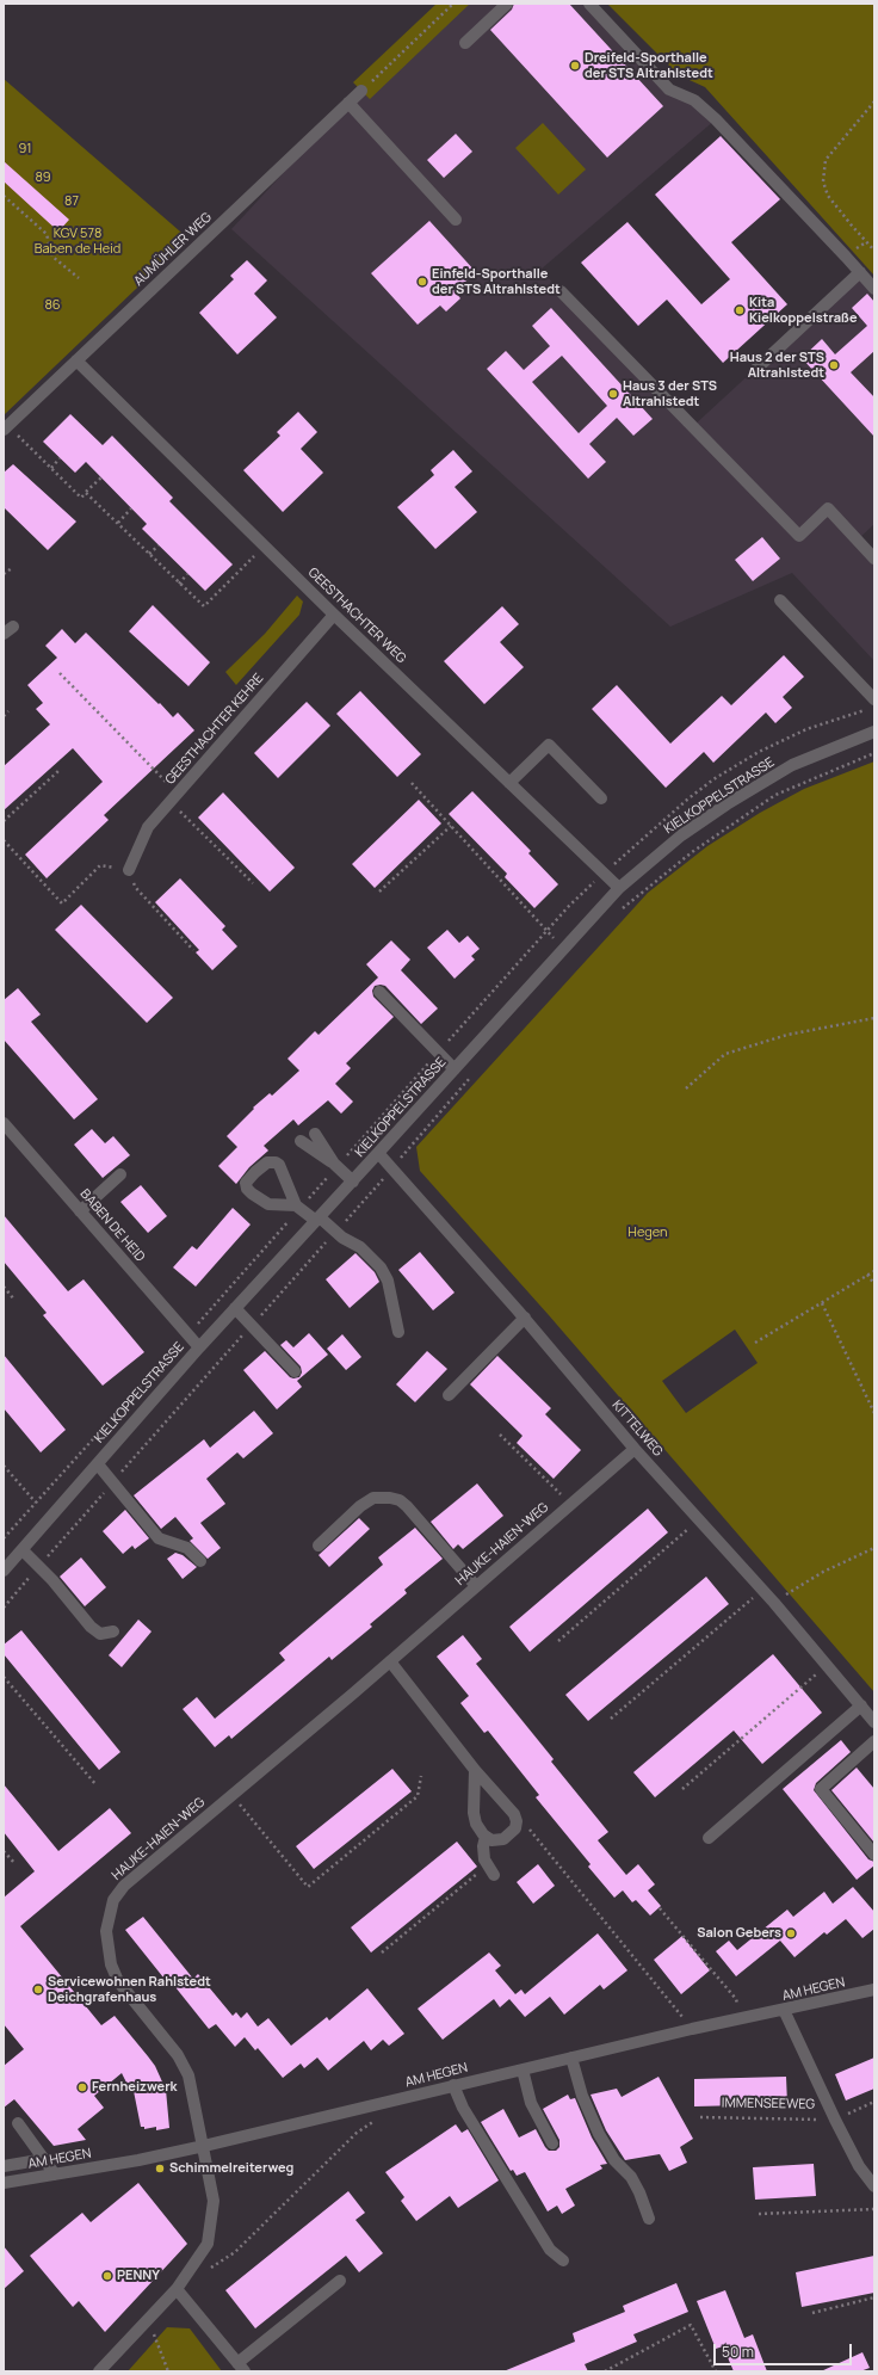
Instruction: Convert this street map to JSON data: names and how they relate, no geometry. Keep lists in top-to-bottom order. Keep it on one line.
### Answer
{"streets":{"street":["AUMÜHLER WEG","GEESTHACHTER WEG","GEESTHACHTER KEHRE","KIELKOPPELSTRASSE","BABEN DE HEID","KITTELWEG","HAUKE-HAIEN-WEG","AM HEGEN","IMMENSEEWEG"]},"crossings":[["AUMÜHLER WEG","GEESTHACHTER WEG"],["GEESTHACHTER WEG","GEESTHACHTER KEHRE"],["GEESTHACHTER WEG","KIELKOPPELSTRASSE"],["KIELKOPPELSTRASSE","BABEN DE HEID"],["KIELKOPPELSTRASSE","KITTELWEG"],["KITTELWEG","HAUKE-HAIEN-WEG"],["HAUKE-HAIEN-WEG","AM HEGEN"],["AM HEGEN","IMMENSEEWEG"]],"parks":["91","89","87","KGV 578 Baben de Heid","86","Hegen"],"places":["Dreifeld-Sporthalle der STS Altrahlstedt","Einfeld-Sporthalle der STS Altrahlstedt","Kita Kielkoppelstraße","Haus 2 der STS Altrahlstedt","Haus 3 der STS Altrahlstedt","Salon Gebers","Servicewohnen Rahlstedt Deichgrafenhaus","Fernheizwerk","Schimmelreiterweg","PENNY"],"scale_bar":"50 m"}
